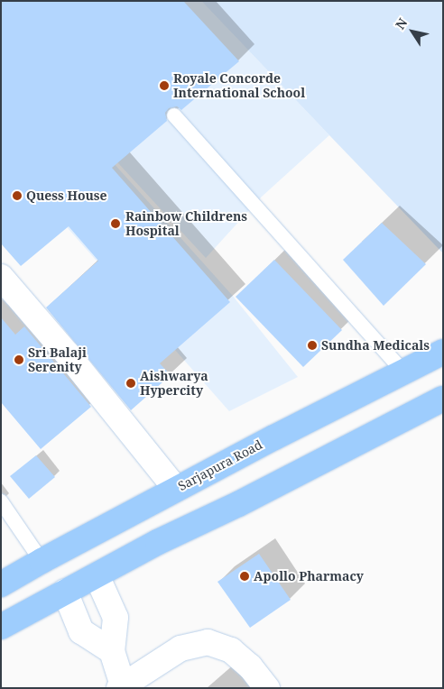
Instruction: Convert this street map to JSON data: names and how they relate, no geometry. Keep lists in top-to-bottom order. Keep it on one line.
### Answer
{"streets":{"main road":["Sarjapura Road"]},"places":["Royale Concorde International School","Quess House","Rainbow Childrens Hospital","Sundha Medicals","Sri Balaji Serenity","Aishwarya Hypercity","Apollo Pharmacy"],"north":"top left"}
